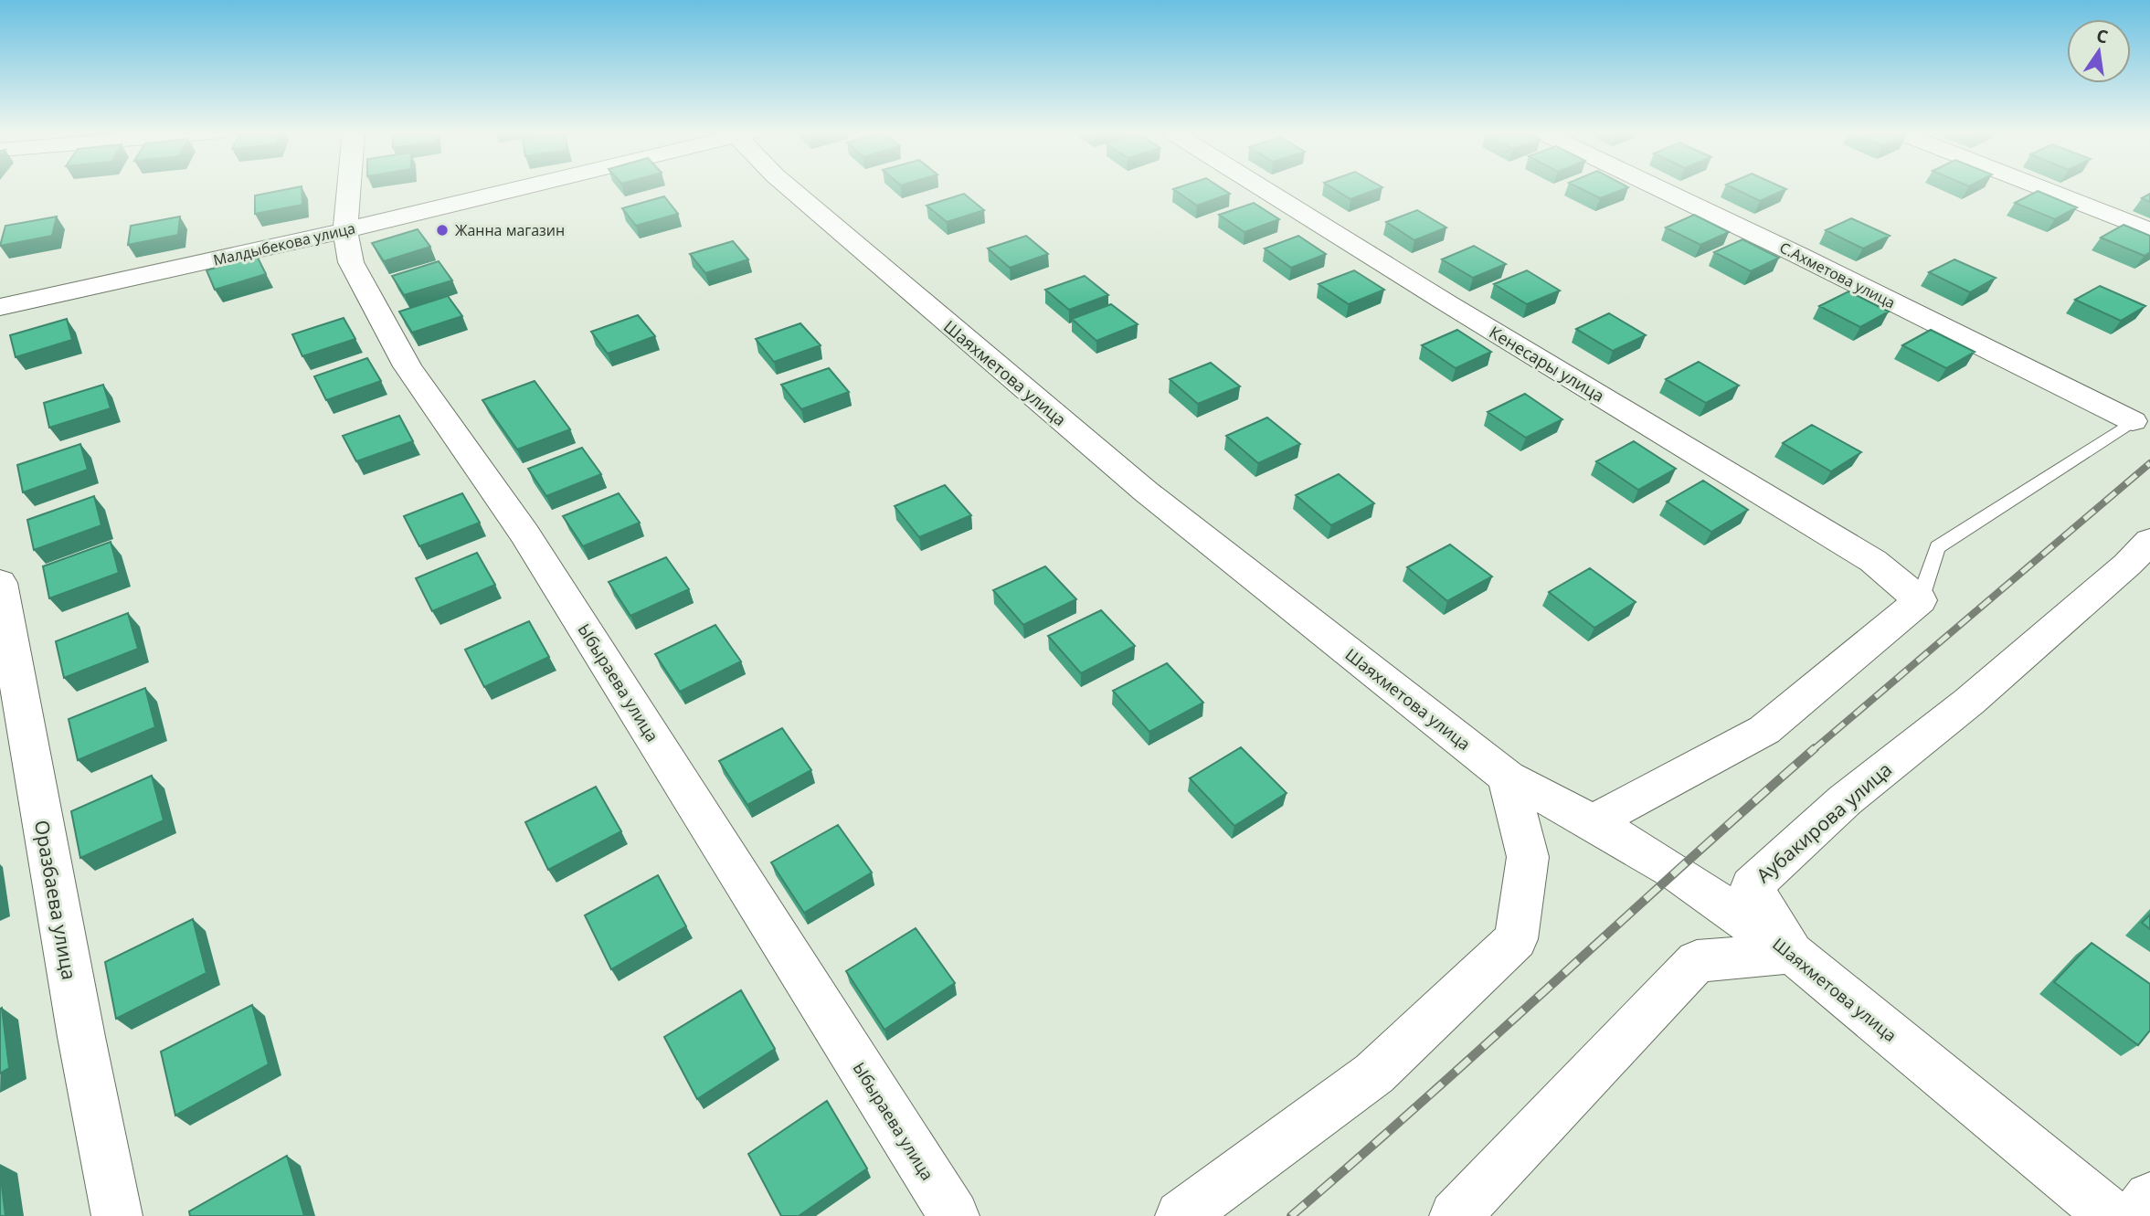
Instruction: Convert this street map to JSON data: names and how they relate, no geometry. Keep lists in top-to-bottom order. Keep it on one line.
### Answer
{"streets":{"street":["Малдыбекова улица","С.Ахметова улица","Кенесары улица","Шаяхметова улица","Ыбыраева улица","Аубакирова улица","Оразбаева улица"]},"crossings":[["Малдыбекова улица","Ыбыраева улица"],["Шаяхметова улица","Аубакирова улица"]],"places":["Жанна магазин"],"north":"top"}
